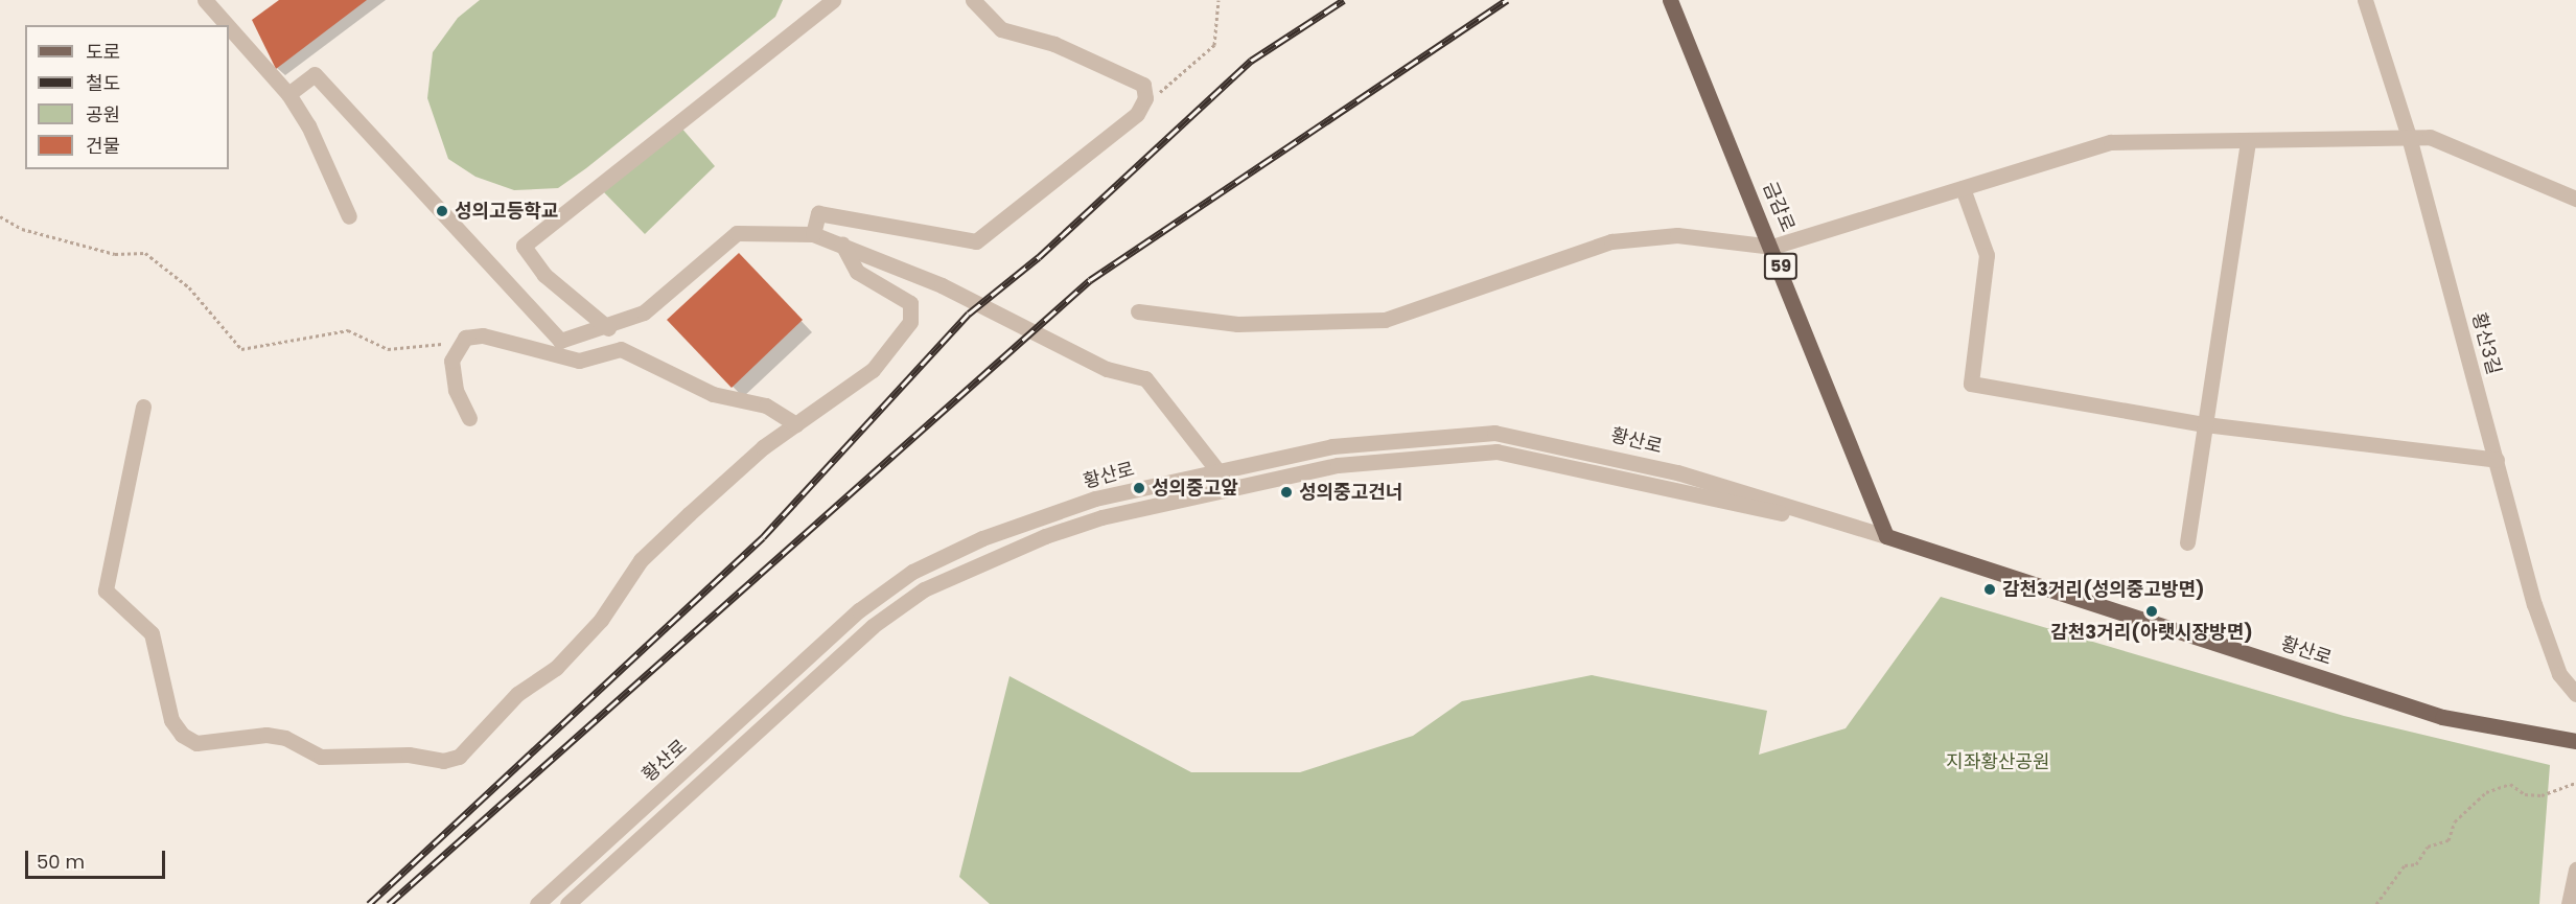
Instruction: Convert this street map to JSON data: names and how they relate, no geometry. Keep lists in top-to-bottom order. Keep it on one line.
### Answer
{"streets":{"main road":["금감로","59","황산로"],"street":["황산3길"]},"crossings":[["금감로","황산로"]],"parks":["지좌황산공원"],"places":["성의고등학교","성의중고앞","성의중고건너","감천3거리(성의중고방면)","감천3거리(아랫시장방면)"],"legend":["도로","철도","공원","건물"],"scale_bar":"50 m"}
